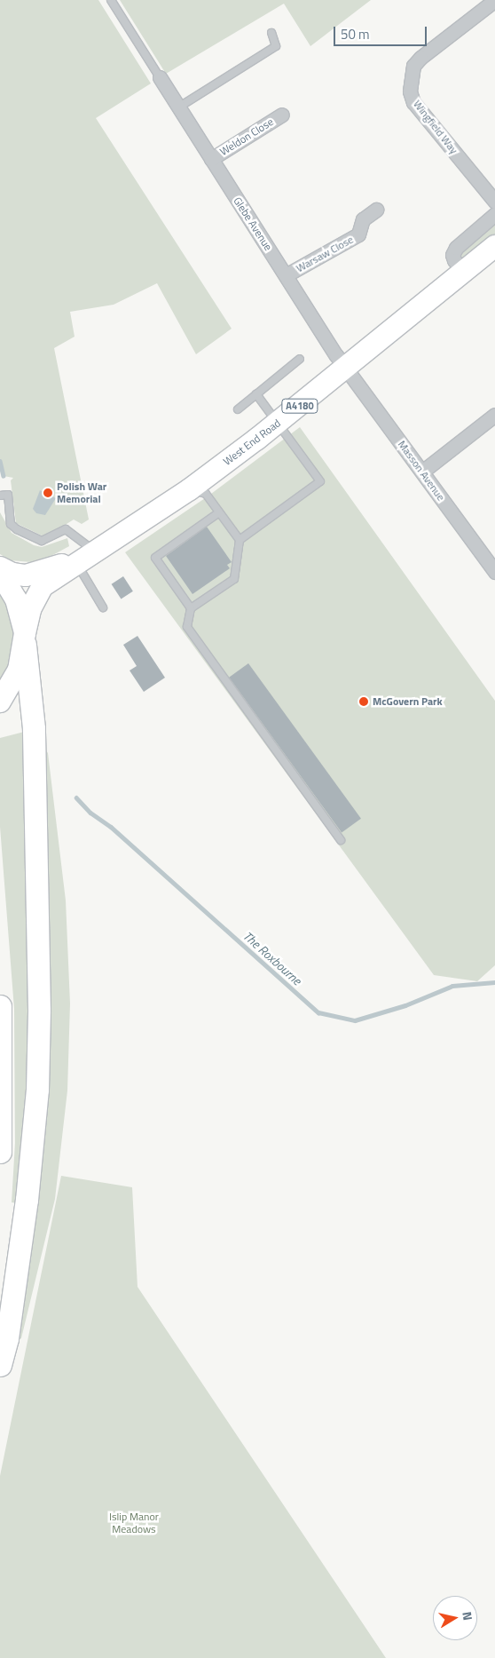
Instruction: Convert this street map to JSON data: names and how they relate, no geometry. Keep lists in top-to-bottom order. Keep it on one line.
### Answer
{"streets":{"main road":["A4180","West End Road"],"street":["Wingfield Way","Weldon Close","Glebe Avenue","Warsaw Close","Masson Avenue"]},"crossings":[["Weldon Close","Glebe Avenue"],["Glebe Avenue","Warsaw Close"],["Glebe Avenue","West End Road"],["Glebe Avenue","Masson Avenue"],["West End Road","Masson Avenue"]],"water":["The Roxbourne"],"parks":["Islip Manor Meadows"],"places":["Polish War Memorial","McGovern Park"],"scale_bar":"50 m","north":"right"}
